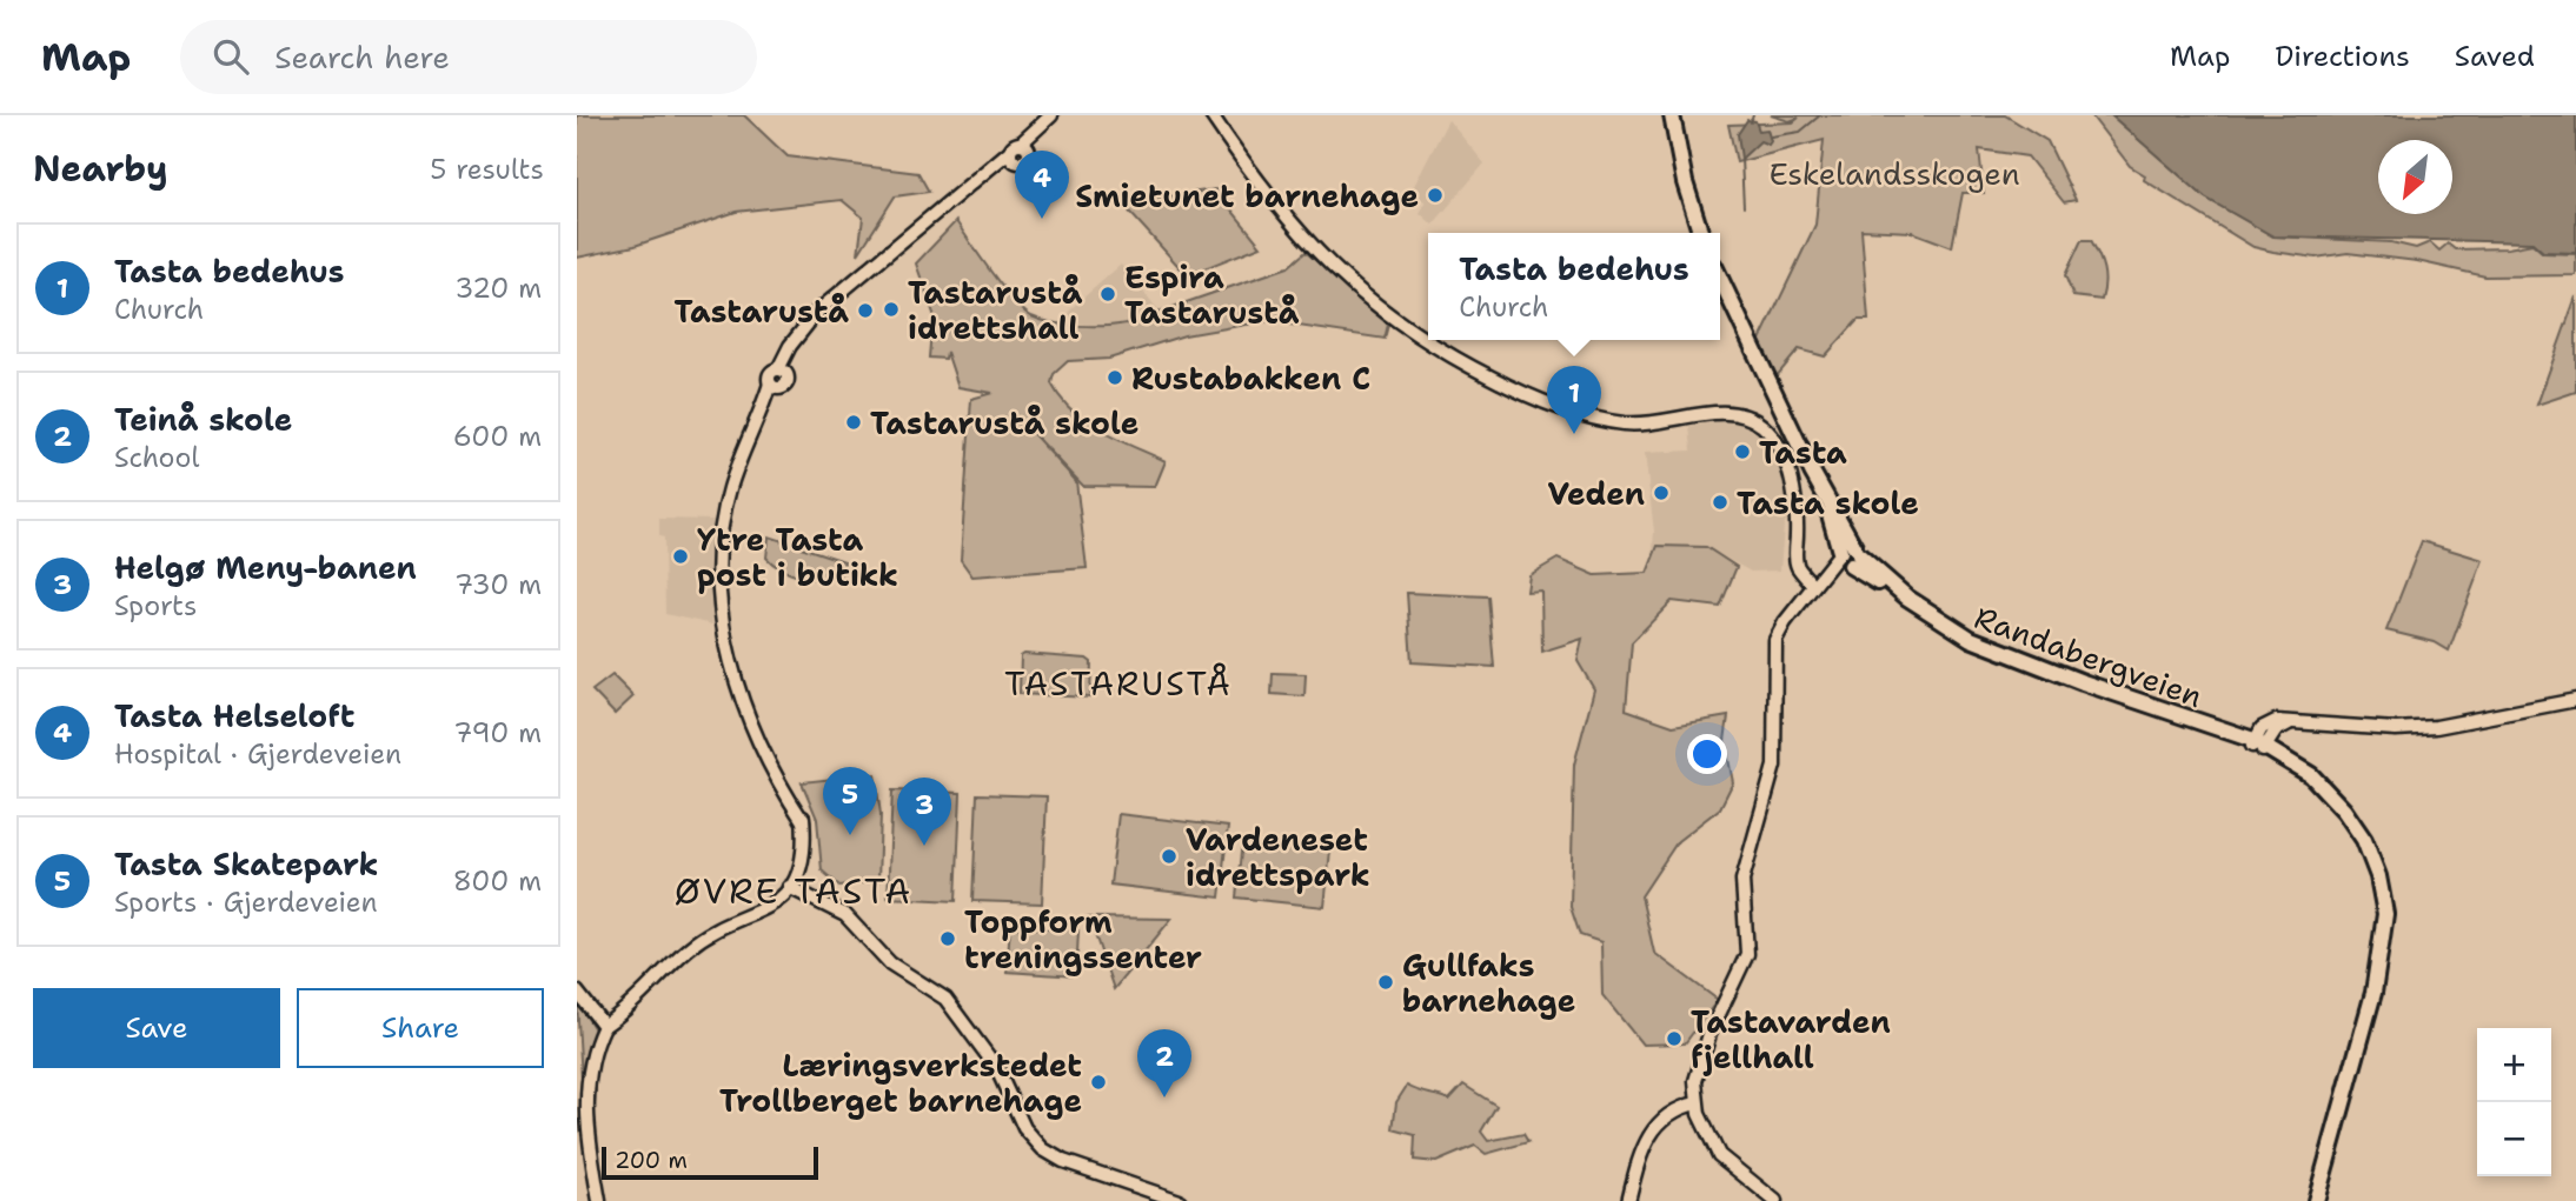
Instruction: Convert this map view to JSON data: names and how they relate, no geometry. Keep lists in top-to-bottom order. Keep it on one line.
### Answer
{"streets":{"highway":["Randabergveien"]},"districts":["TASTARUSTÅ","ØVRE TASTA"],"parks":["Eskelandsskogen"],"places":["Smietunet barnehage","Espira Tastarustå","Tastarustå idrettshall","Tastarustå","Rustabakken C","Tastarustå skole","Tasta","Veden","Tasta skole","Ytre Tasta post i butikk","Vardeneset idrettspark","Toppform treningssenter","Gullfaks barnehage","Tastavarden fjellhall","Læringsverkstedet Trollberget barnehage"],"scale_bar":"200 m","north":"bottom left","page":{"header":"Map","search":"Search here","nav":["Map","Directions","Saved"],"heading":["Nearby","5 results"],"pins":["4","1","5","3","2"],"list":[{"mark":"1","name":"Tasta bedehus","note":"Church","value":"320 m"},{"mark":"2","name":"Teinå skole","note":"School","value":"600 m"},{"mark":"3","name":"Helgø Meny-banen","note":"Sports","value":"730 m"},{"mark":"4","name":"Tasta Helseloft","note":"Hospital · Gjerdeveien","value":"790 m"},{"mark":"5","name":"Tasta Skatepark","note":"Sports · Gjerdeveien","value":"800 m"}],"popup":["Tasta bedehus","Church"],"buttons":["Save","Share"],"map_buttons":["+","−"],"scale":"200 m"}}
